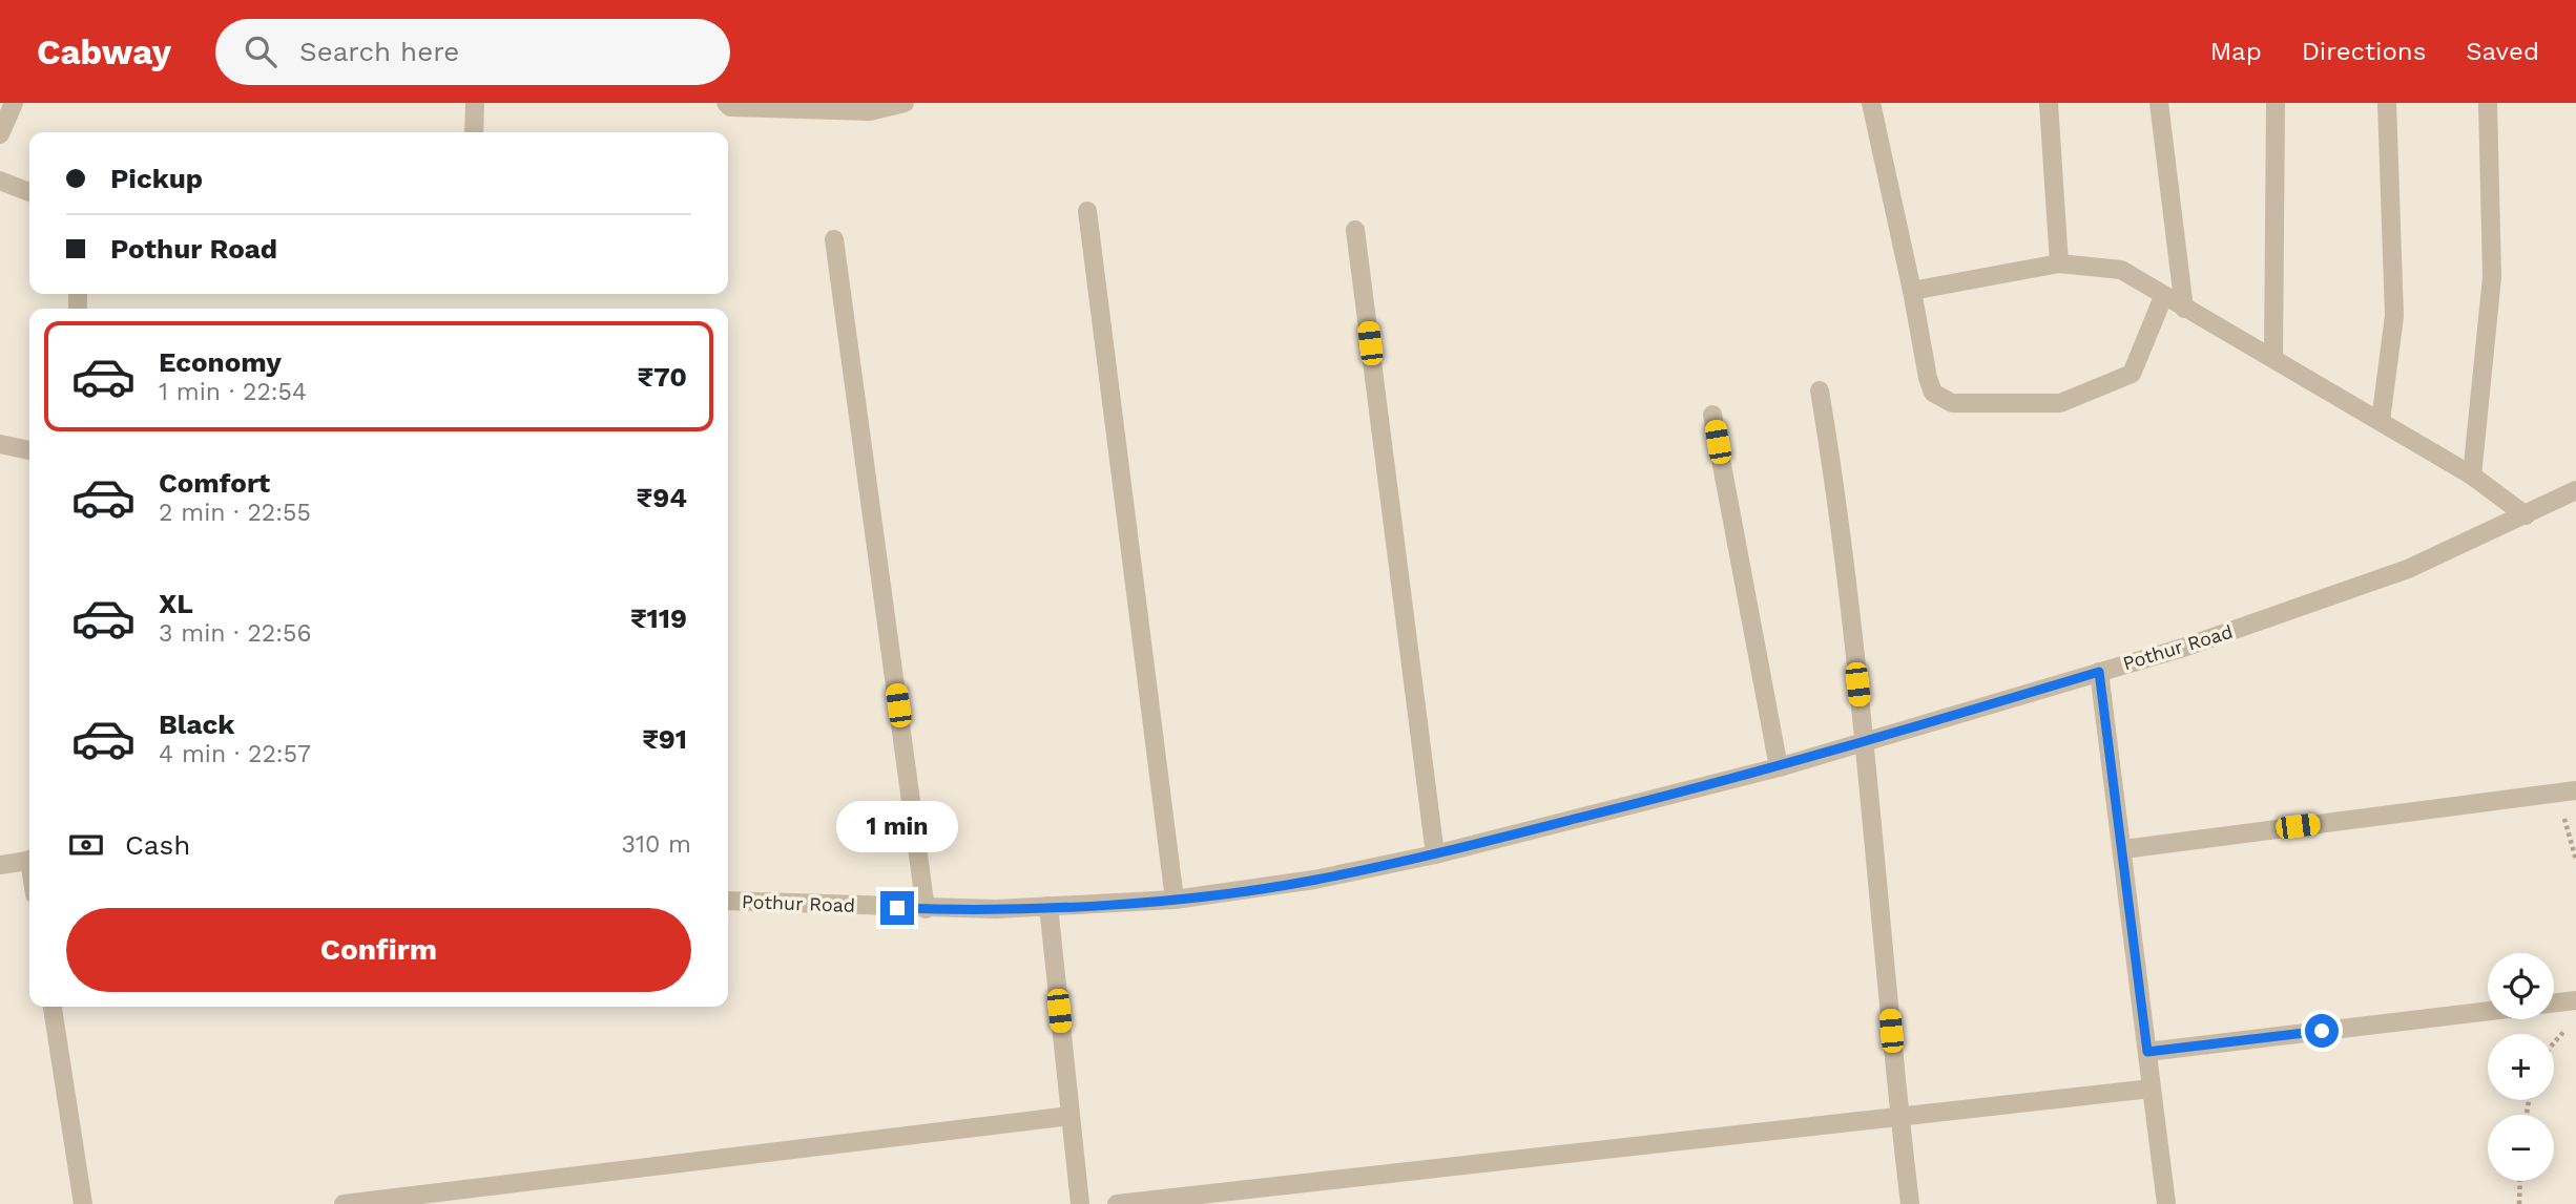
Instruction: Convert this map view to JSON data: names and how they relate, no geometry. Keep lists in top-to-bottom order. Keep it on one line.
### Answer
{"streets":{"street":["Pothur Road"]},"page":{"header":"Cabway","search":"Search here","nav":["Map","Directions","Saved"],"banner":["Pickup","Pothur Road"],"list":[{"name":"Economy","note":"1 min · 22:54","value":"₹70"},{"name":"Comfort","note":"2 min · 22:55","value":"₹94"},{"name":"XL","note":"3 min · 22:56","value":"₹119"},{"name":"Black","note":"4 min · 22:57","value":"₹91"}],"bubble":"1 min","pay":["Cash","310 m"],"buttons":"Confirm","map_buttons":["+","−"]}}
